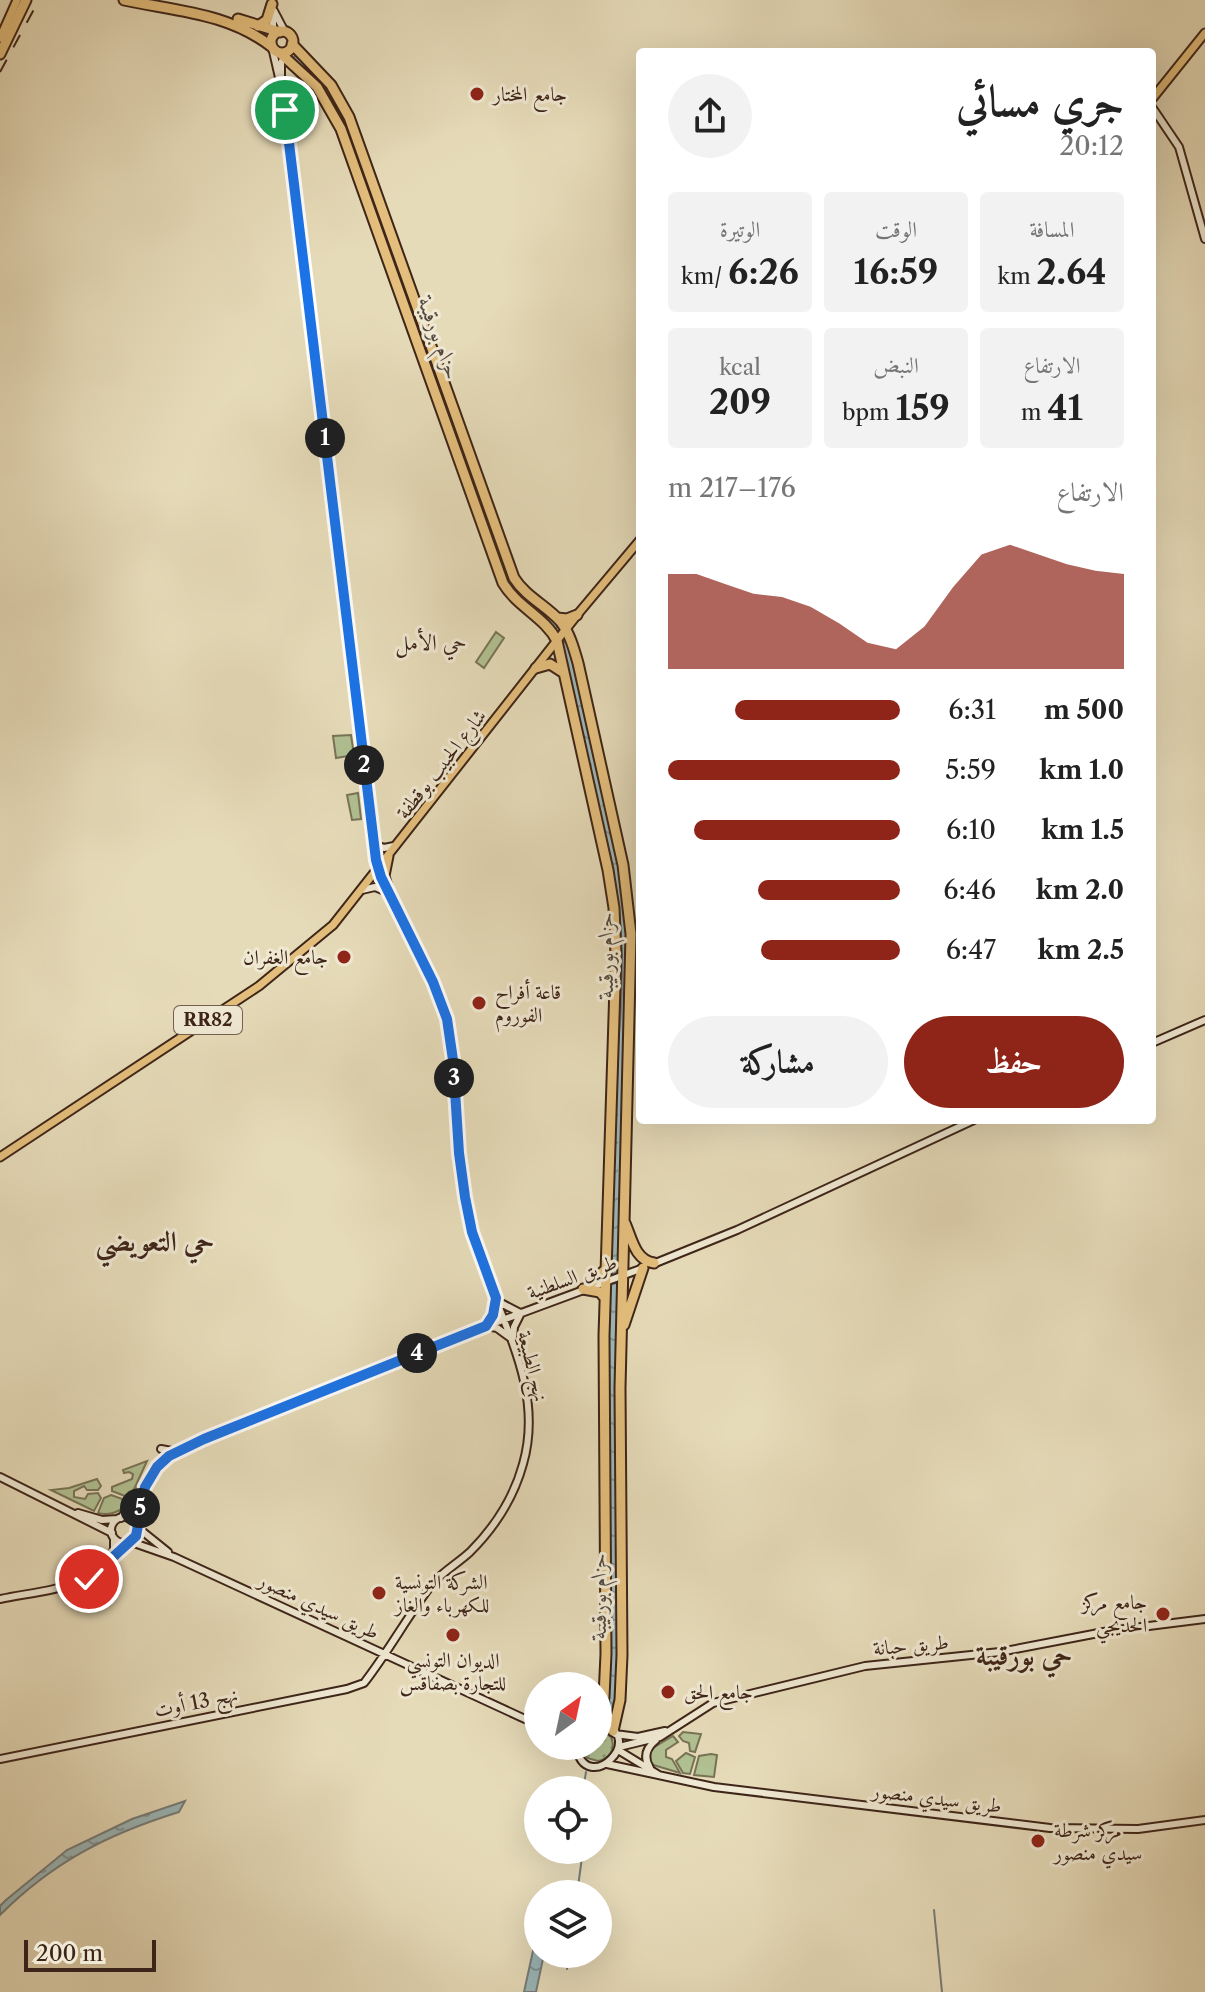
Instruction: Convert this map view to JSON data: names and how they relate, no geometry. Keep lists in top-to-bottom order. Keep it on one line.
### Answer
{"streets":{"main road":["شارع الحبيب بوقطفة","RR82","طريق السلطنية","نهج الطبيعة","طريق سيدي منصور","طريق حبانة","نهج 13 أوت"]},"crossings":[["شارع الحبيب بوقطفة","RR82"],["شارع الحبيب بوقطفة","نهج الطبيعة"],["طريق السلطنية","نهج الطبيعة"],["طريق السلطنية","طريق سيدي منصور"],["نهج الطبيعة","طريق سيدي منصور"],["نهج الطبيعة","نهج 13 أوت"],["طريق سيدي منصور","طريق حبانة"],["طريق سيدي منصور","نهج 13 أوت"]],"districts":["حي الأمل","حي التعويضي","حي بورقيبة"],"water":["حزام بورقيبة"],"places":["جامع المختار","جامع الغفران","قاعة أفراح الفوروم","الشركة التونسية للكهرباء والغاز","جامع مركز الحديجي","الديوان التونسي للتجارة بصفاقس","جامع الحق","مركز شرطة سيدي منصور"],"scale_bar":"200 m","north":"top right","page":{"heading":["جري مسائي","20:12"],"stats":[["المسافة","2.64 km"],["الوقت","16:59"],["الوتيرة","6:26 /km"],["الارتفاع","41 m"],["النبض","159 bpm"],["kcal","209"]],"pins":["1","2","3","4","5"],"chart":["الارتفاع","176–217 m"],"list":[{"name":"500 m","note":"6:31"},{"name":"1.0 km","note":"5:59"},{"name":"1.5 km","note":"6:10"},{"name":"2.0 km","note":"6:46"},{"name":"2.5 km","note":"6:47"}],"buttons":["حفظ","مشاركة"],"scale":"200 m"}}
